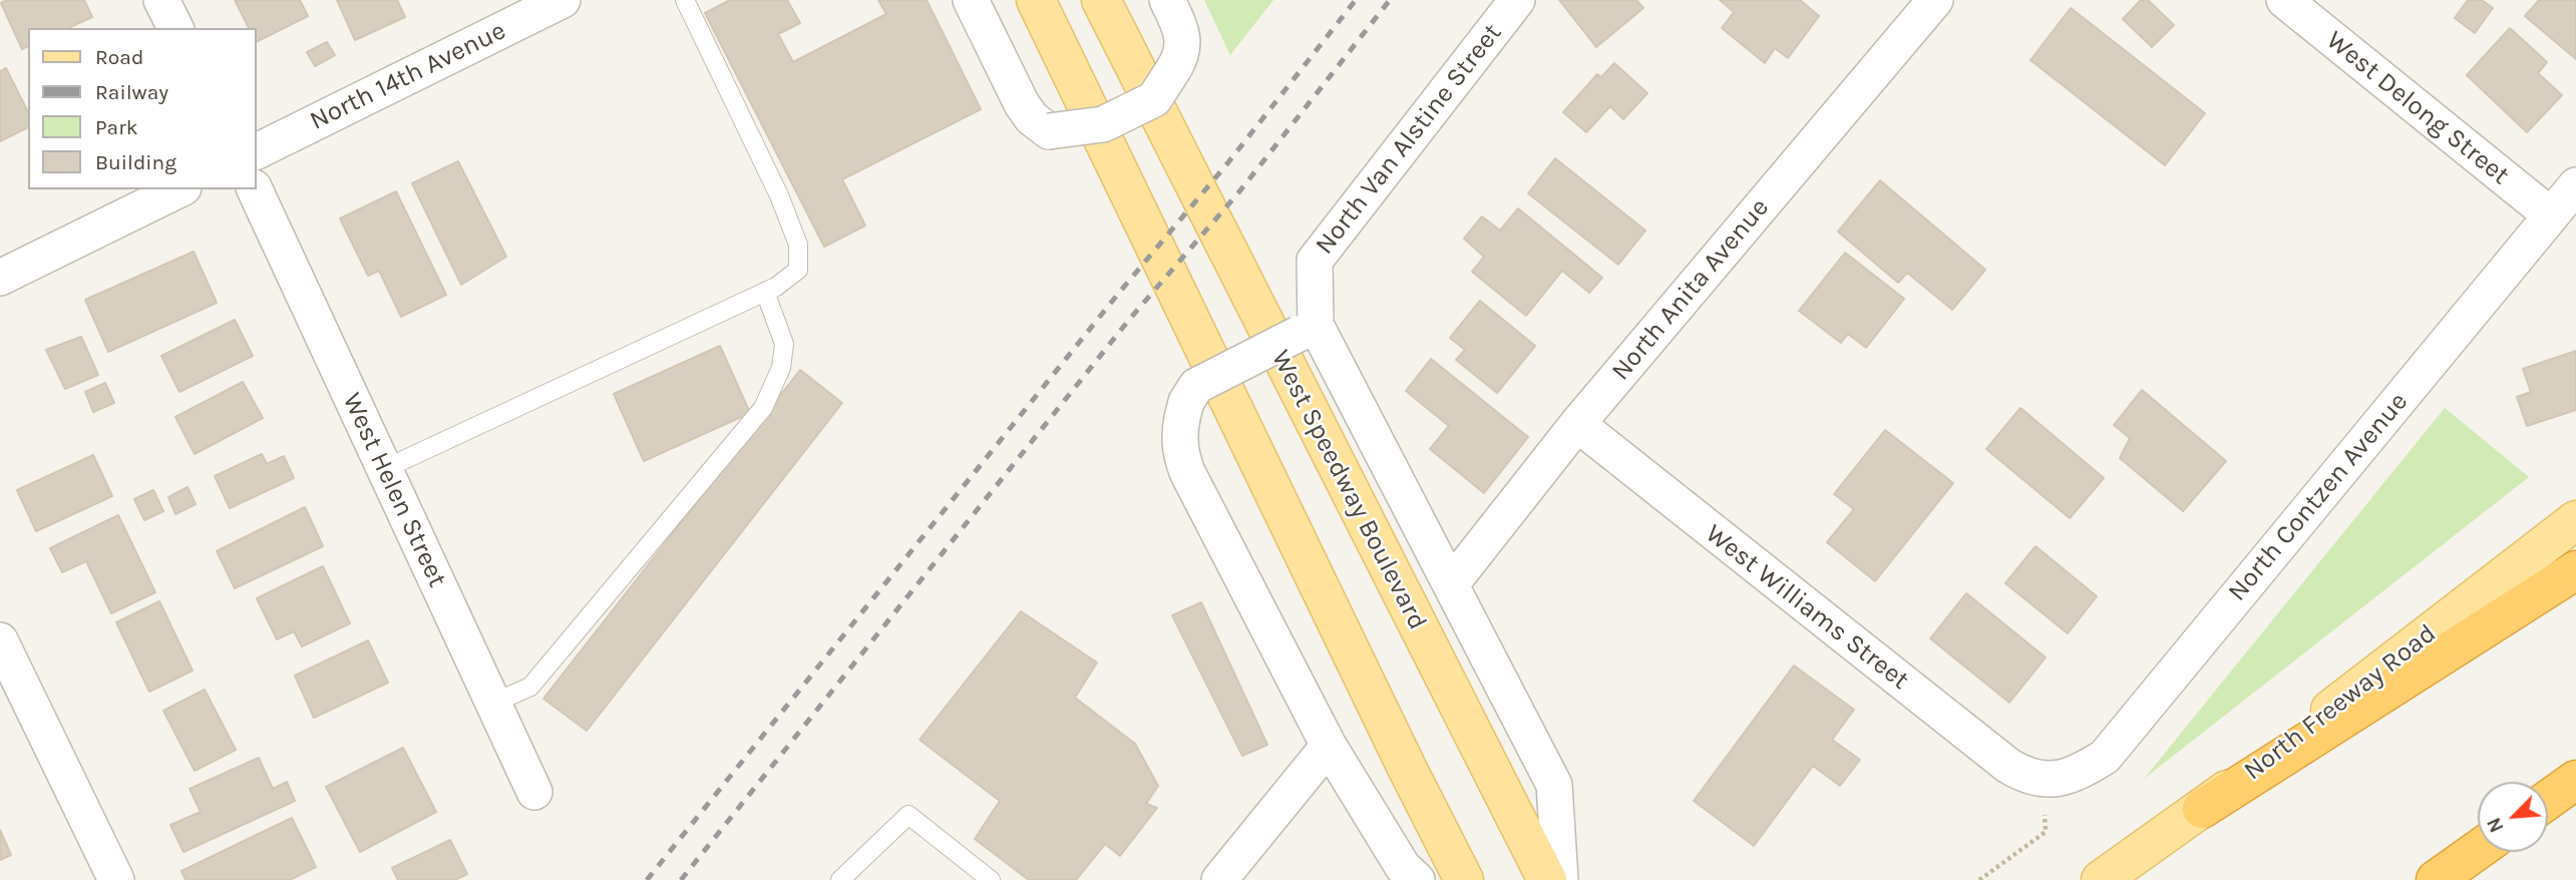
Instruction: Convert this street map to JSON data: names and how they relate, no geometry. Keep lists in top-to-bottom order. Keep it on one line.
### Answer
{"streets":{"main road":["West Speedway Boulevard","North Freeway Road"],"street":["North 14th Avenue","West Delong Street","North Van Alstine Street","North Anita Avenue","West Helen Street","North Contzen Avenue","West Williams Street"]},"crossings":[["West Delong Street","North Contzen Avenue"],["North Anita Avenue","West Williams Street"],["North Contzen Avenue","West Williams Street"]],"legend":["Road","Railway","Park","Building"],"north":"bottom left"}
